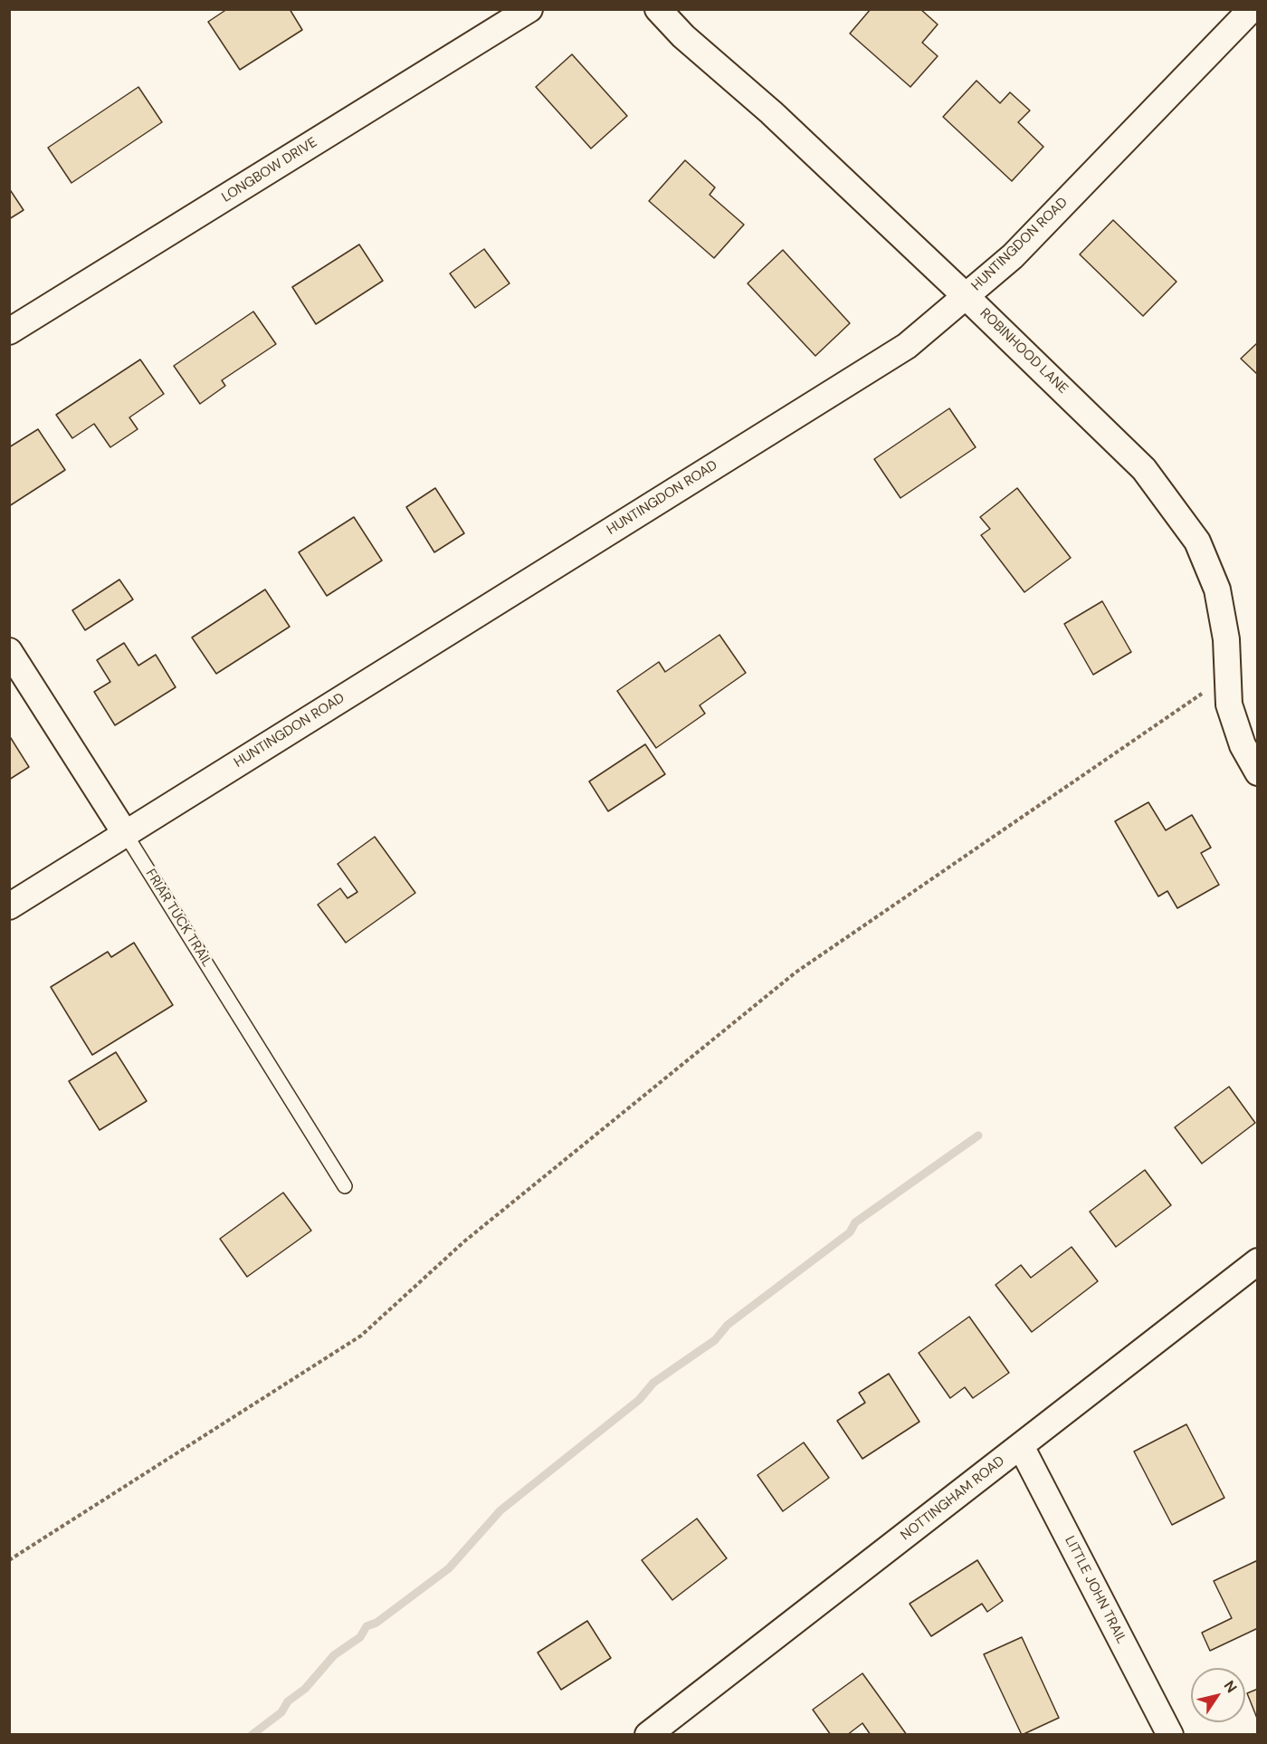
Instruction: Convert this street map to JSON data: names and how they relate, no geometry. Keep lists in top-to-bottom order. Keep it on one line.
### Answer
{"streets":{"street":["LONGBOW DRIVE","HUNTINGDON ROAD","ROBINHOOD LANE","FRIAR TUCK TRAIL","NOTTINGHAM ROAD","LITTLE JOHN TRAIL"]},"crossings":[["HUNTINGDON ROAD","ROBINHOOD LANE"],["HUNTINGDON ROAD","FRIAR TUCK TRAIL"],["NOTTINGHAM ROAD","LITTLE JOHN TRAIL"]],"north":"top right"}
